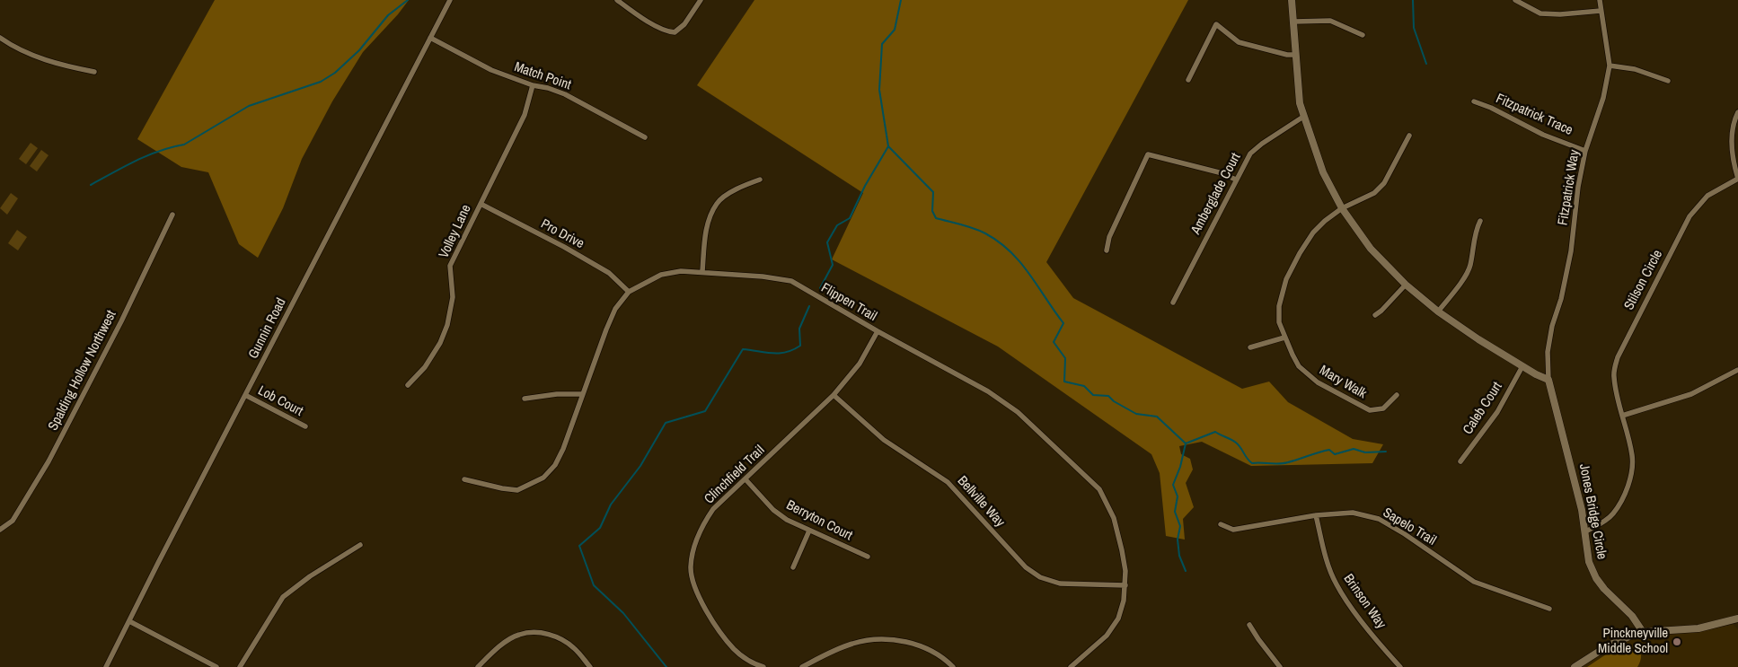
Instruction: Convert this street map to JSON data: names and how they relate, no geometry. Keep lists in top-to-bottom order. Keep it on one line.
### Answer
{"streets":{"street":["Match Point","Fitzpatrick Trace","Fitzpatrick Way","Amberglade Court","Volley Lane","Pro Drive","Stilson Circle","Flippen Trail","Gunnin Road","Spalding Hollow Northwest","Mary Walk","Lob Court","Caleb Court","Clinchfield Trail","Bellville Way","Jones Bridge Circle","Berryton Court","Sapelo Trail","Brinson Way"]},"crossings":[["Match Point","Volley Lane"],["Match Point","Gunnin Road"],["Fitzpatrick Trace","Fitzpatrick Way"],["Fitzpatrick Way","Jones Bridge Circle"],["Volley Lane","Pro Drive"],["Pro Drive","Flippen Trail"],["Stilson Circle","Jones Bridge Circle"],["Flippen Trail","Clinchfield Trail"],["Flippen Trail","Bellville Way"],["Gunnin Road","Lob Court"],["Clinchfield Trail","Bellville Way"],["Clinchfield Trail","Berryton Court"],["Sapelo Trail","Brinson Way"]],"places":["Pinckneyville Middle School"]}
